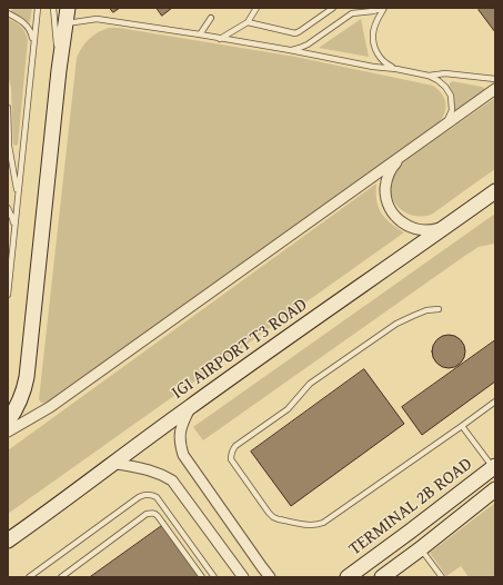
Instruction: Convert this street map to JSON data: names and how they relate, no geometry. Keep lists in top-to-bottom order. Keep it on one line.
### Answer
{"streets":{"main road":["IGI AIRPORT T3 ROAD","TERMINAL 2B ROAD"]}}
